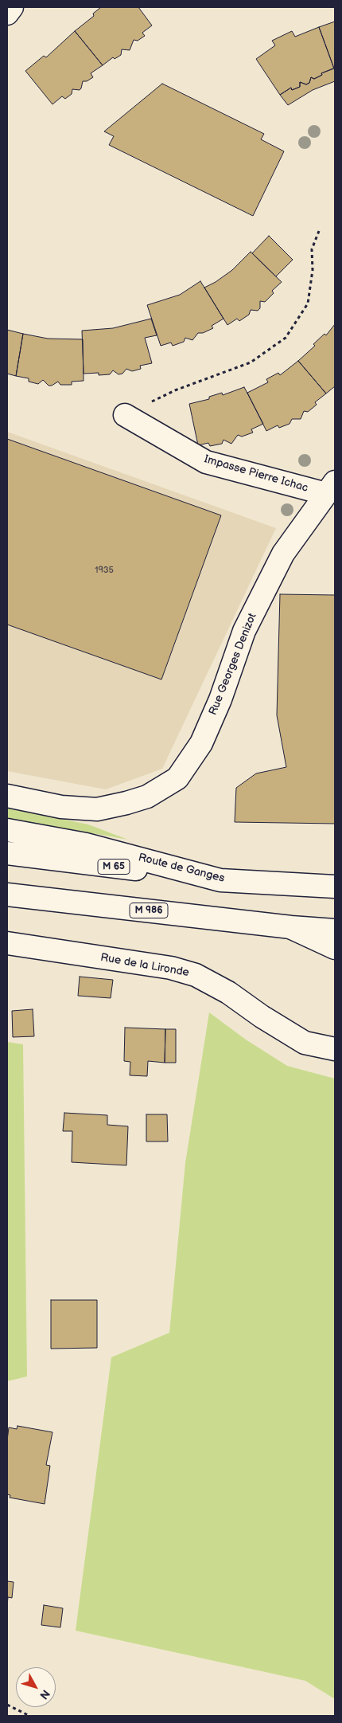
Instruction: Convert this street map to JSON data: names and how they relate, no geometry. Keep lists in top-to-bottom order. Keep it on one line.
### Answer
{"streets":{"main road":["Impasse Pierre Ichac","Rue Georges Denizot","M 65","Route de Ganges","M 986","Rue de la Lironde"]},"crossings":[["Impasse Pierre Ichac","Rue Georges Denizot"],["M 65","Route de Ganges"]],"house_numbers":["1935"],"north":"bottom right"}
